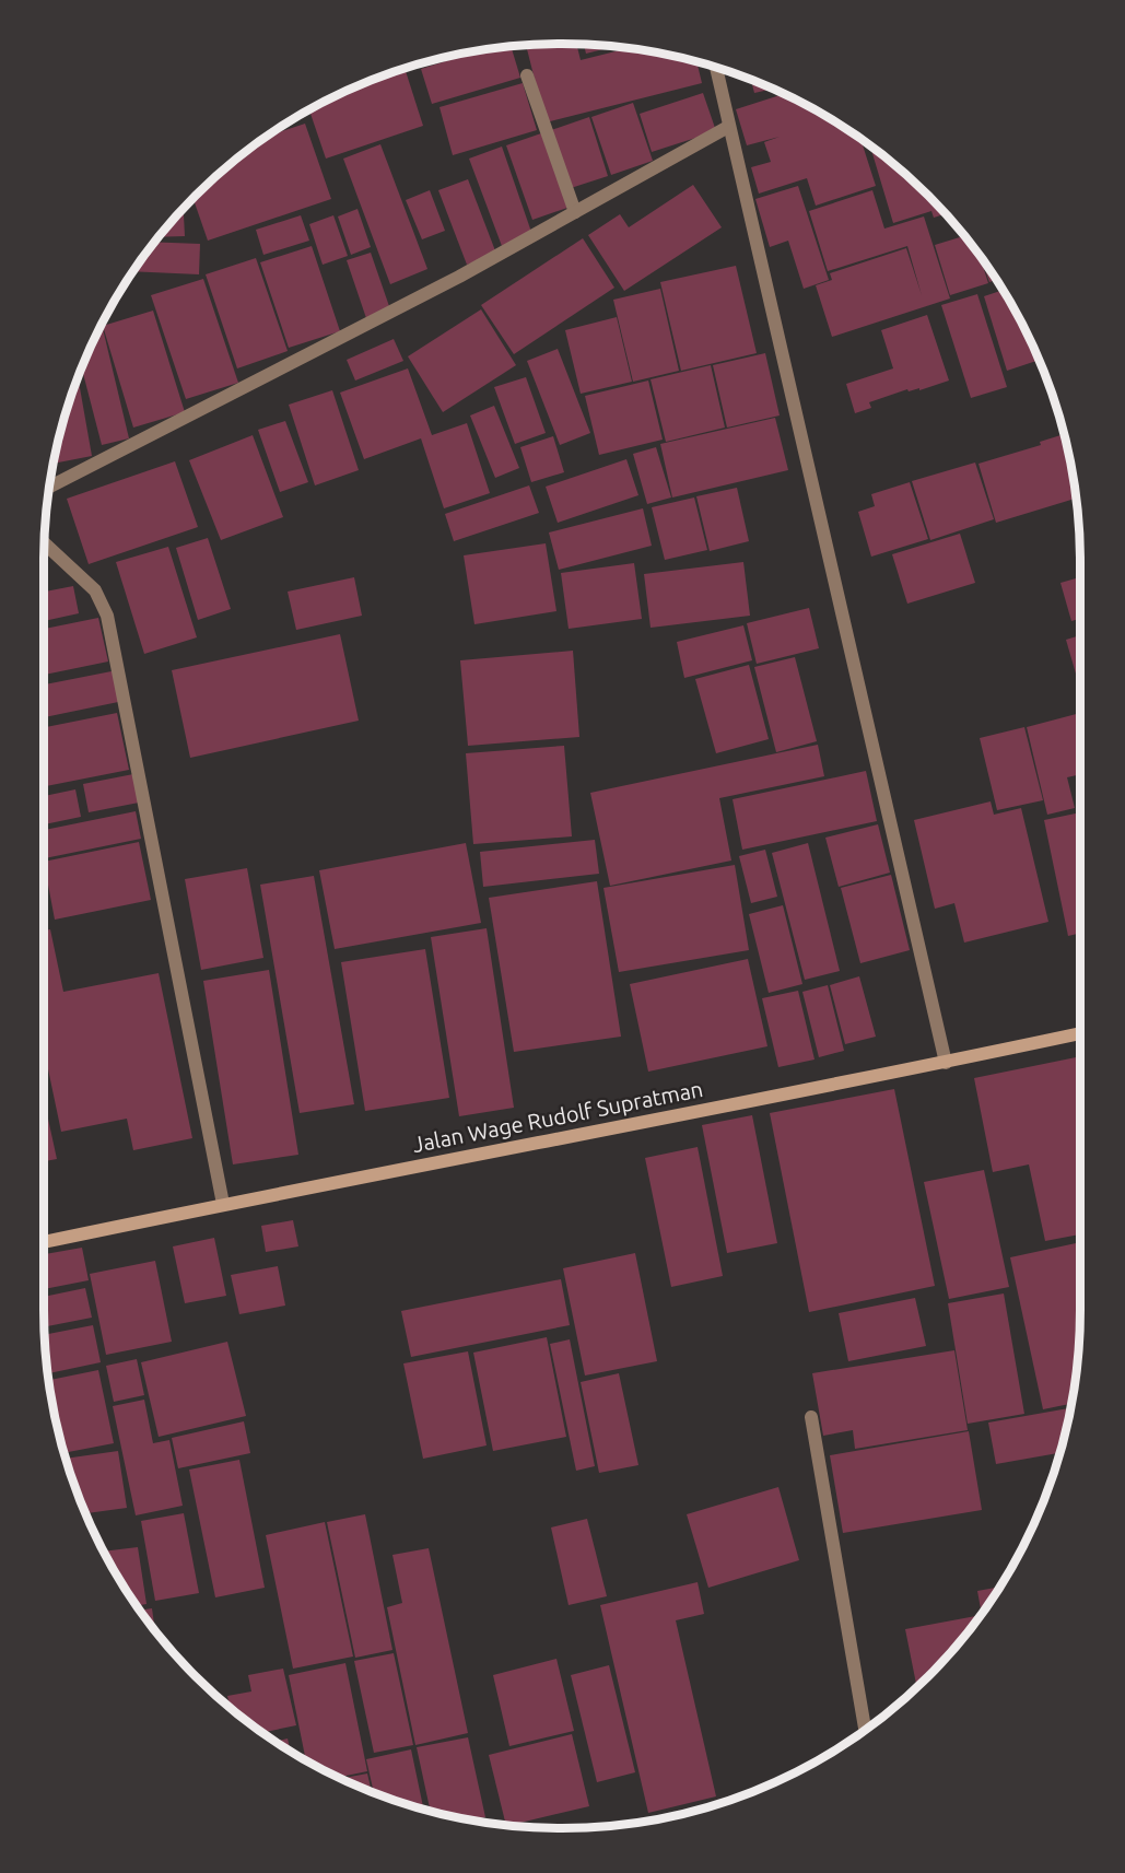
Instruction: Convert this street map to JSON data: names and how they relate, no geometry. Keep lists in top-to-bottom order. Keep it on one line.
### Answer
{"streets":{"street":["Jalan Wage Rudolf Supratman"]}}
